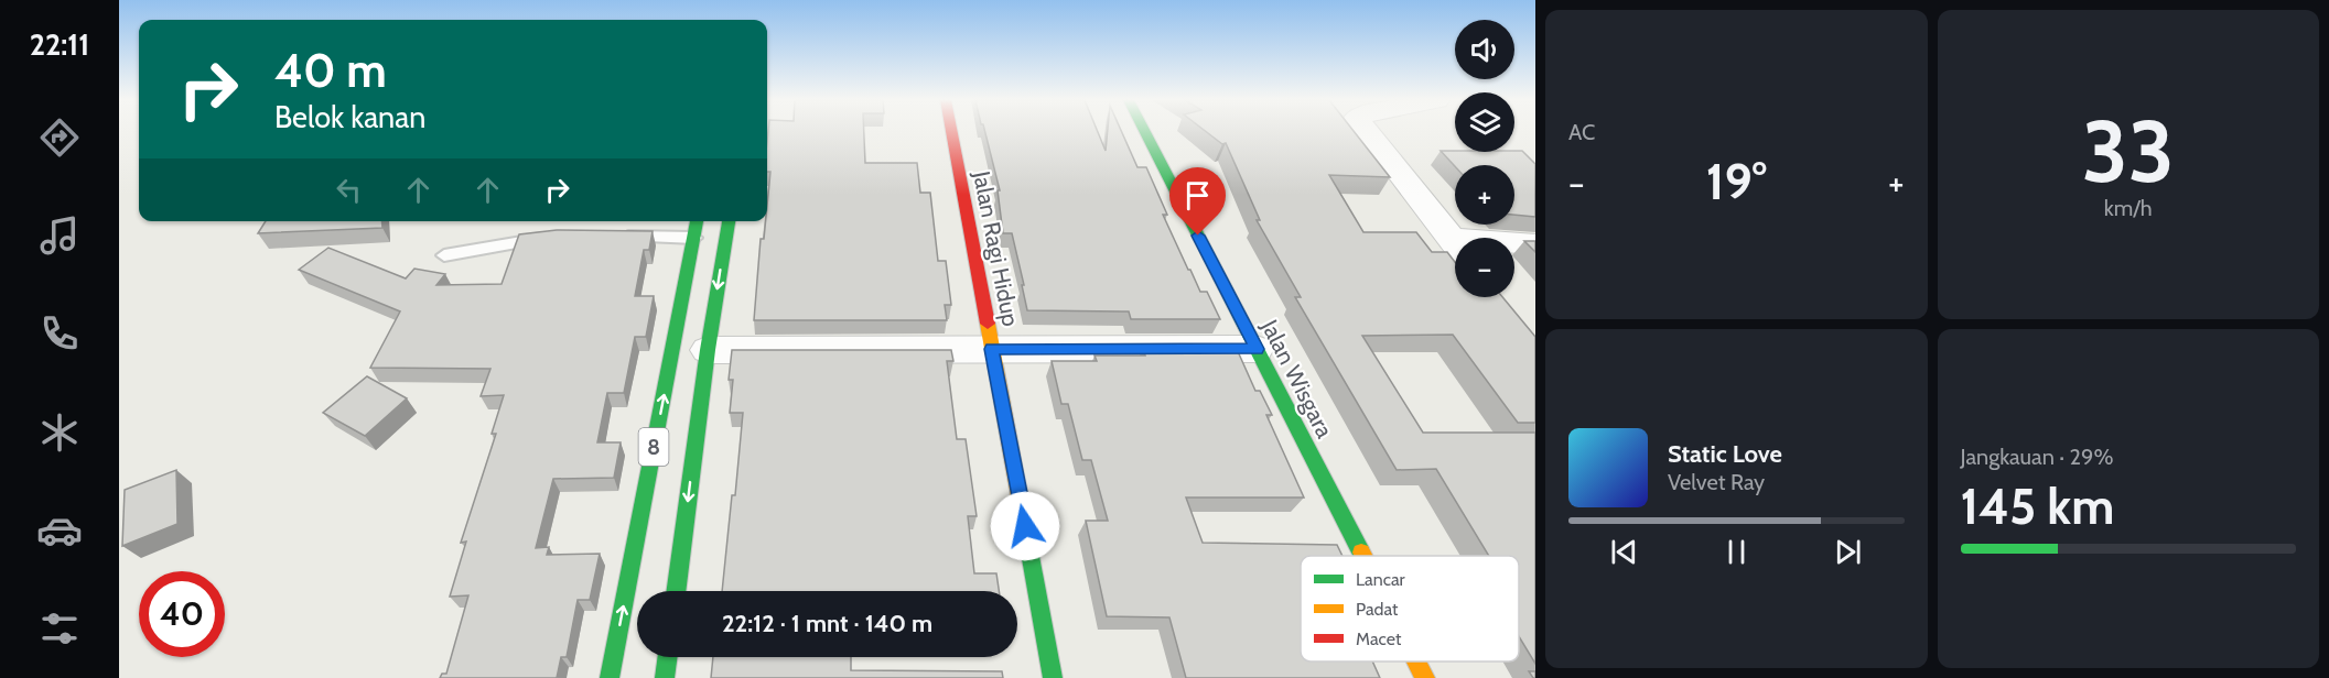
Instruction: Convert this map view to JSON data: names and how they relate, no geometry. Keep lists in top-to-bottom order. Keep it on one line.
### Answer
{"streets":{"main road":["Jalan Ragi Hidup","Jalan Wisgara","8"]},"legend":["Lancar","Padat","Macet"],"page":{"tabs":"22:11","tile":["AC",["33","km/h"],["Jangkauan · 29%","145 km"]],"map_buttons":["+","−"],"turn":["40 m","Belok kanan"],"heat":["−","19°","+"],"song":["Static Love","Velvet Ray"],"limit":"40","trip":"22:12 · 1 mnt · 140 m"}}
